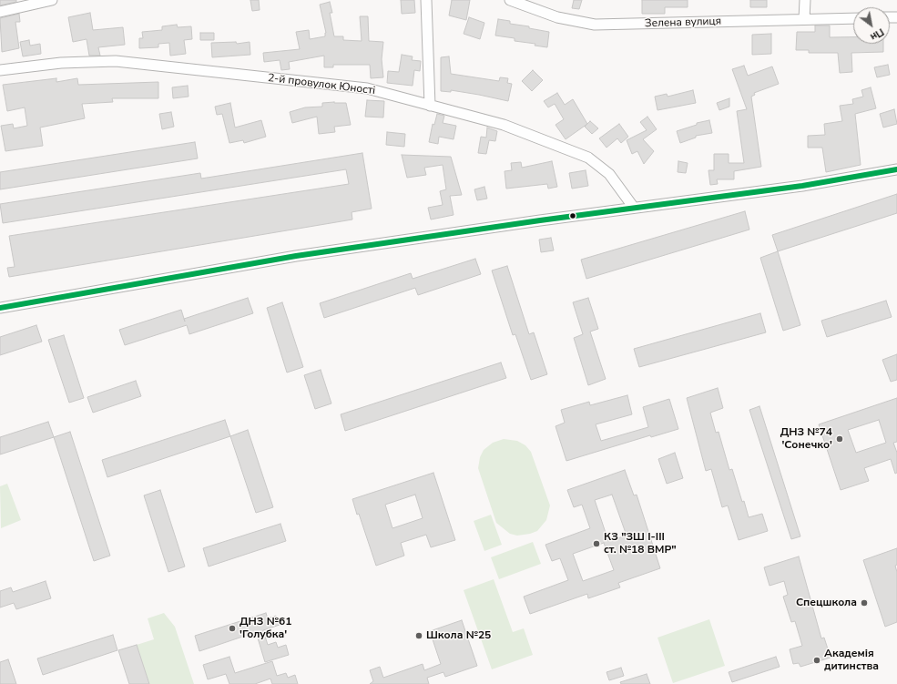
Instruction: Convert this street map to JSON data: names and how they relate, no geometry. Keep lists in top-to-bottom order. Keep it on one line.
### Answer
{"streets":{"street":["Зелена вулиця","2-й провулок Юності"]},"places":["ДНЗ №74 'Сонечко'","КЗ \"ЗШ І-ІІІ ст. №18 ВМР\"","Спецшкола","ДНЗ №61 'Голубка'","Школа №25","Академія дитинства"],"north":"bottom right"}
